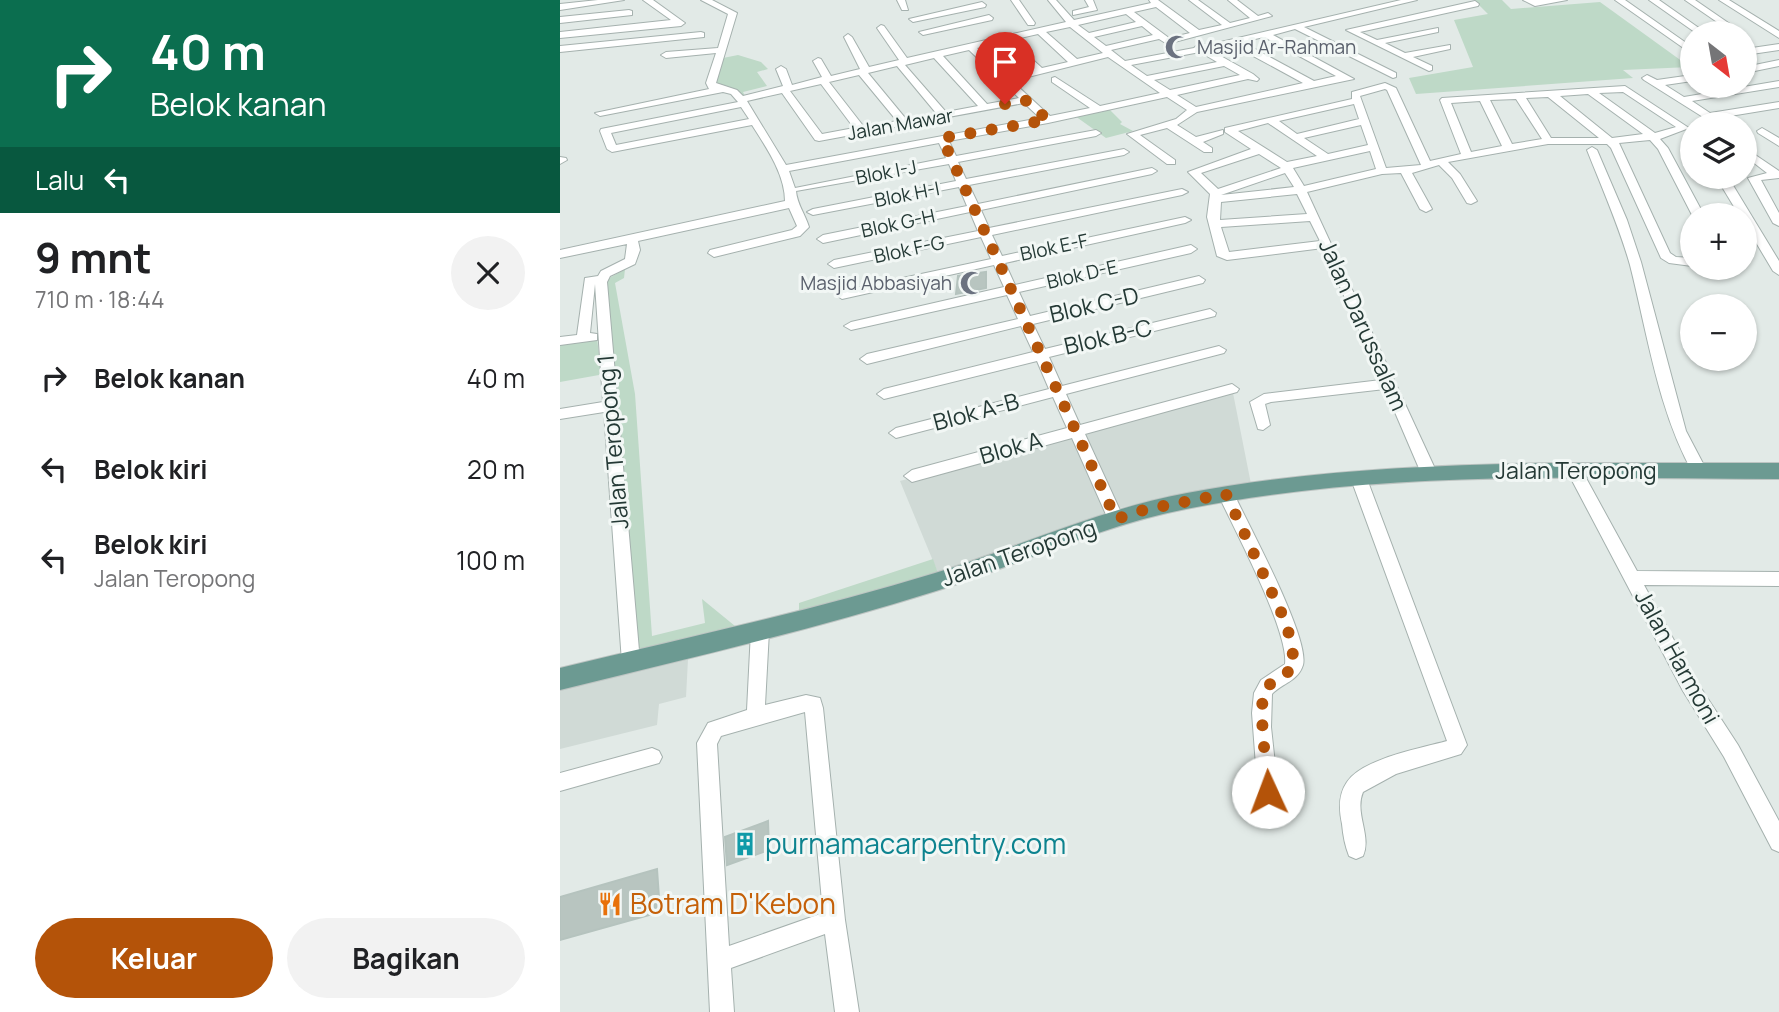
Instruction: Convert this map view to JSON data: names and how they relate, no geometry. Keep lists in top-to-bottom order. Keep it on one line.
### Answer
{"streets":{"main road":["Jalan Teropong"],"street":["Jalan Mawar","Blok I-J","Blok H-I","Blok G-H","Blok E-F","Blok F-G","Blok D-E","Blok C-D","Jalan Darussalam","Blok B-C","Blok A-B","Jalan Teropong 1","Blok A","Jalan Harmoni"]},"crossings":[["Jalan Darussalam","Jalan Teropong"],["Jalan Teropong 1","Jalan Teropong"],["Jalan Teropong","Jalan Harmoni"]],"places":{"mosque":["Masjid Ar-Rahman","Masjid Abbasiyah"],"building":["purnamacarpentry.com"],"restaurant":["Botram D'Kebon"]},"north":"bottom right","page":{"turn":["40 m","Belok kanan"],"map_buttons":["+","−"],"then":"Lalu","heading":["9 mnt","710 m · 18:44"],"list":[{"name":"Belok kanan","value":"40 m"},{"name":"Belok kiri","value":"20 m"},{"name":"Belok kiri","note":"Jalan Teropong","value":"100 m"}],"buttons":["Keluar","Bagikan"]}}
